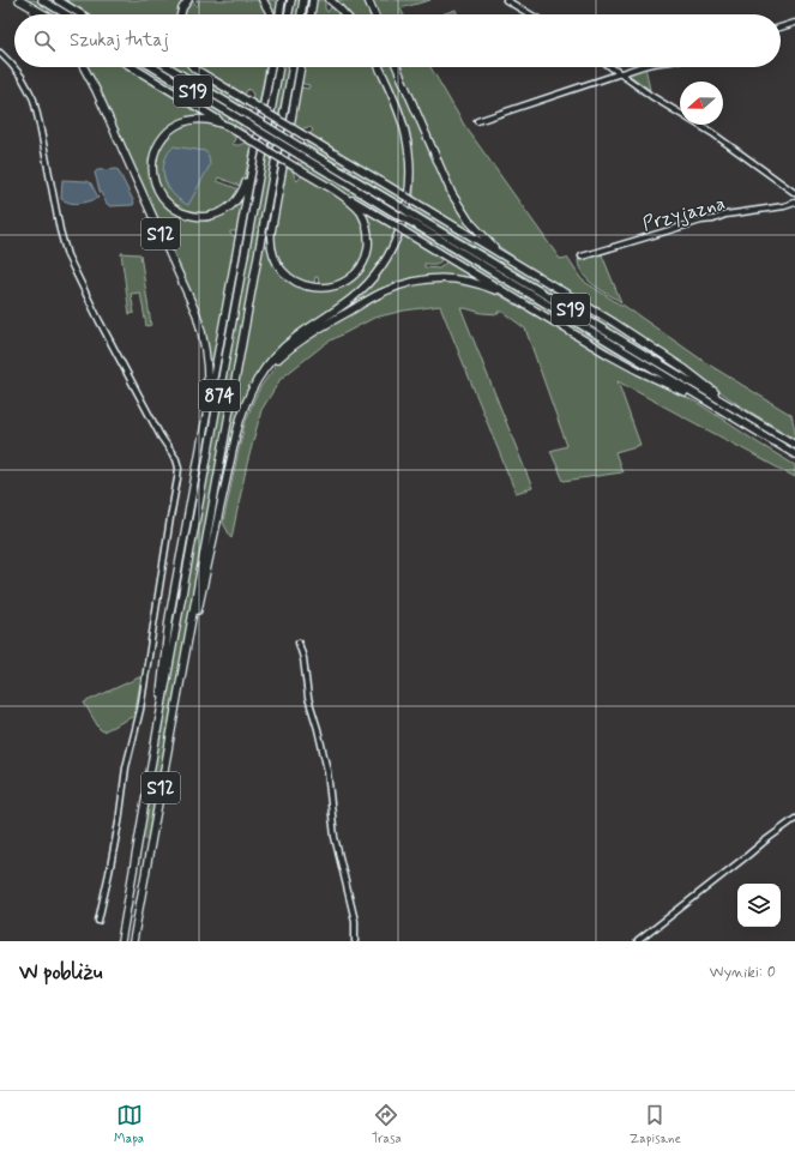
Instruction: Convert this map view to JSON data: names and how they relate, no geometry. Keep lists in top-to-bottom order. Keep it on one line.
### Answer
{"streets":{"highway":["S19","S12","874"],"street":["Przyjazna"]},"crossings":[["S12","874"]],"north":"left","page":{"search":"Szukaj tutaj","heading":["W pobliżu","Wyniki: 0"],"nav":["Mapa","Trasa","Zapisane"]}}
